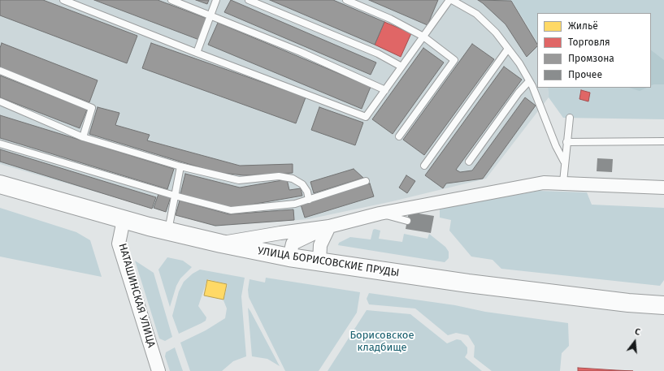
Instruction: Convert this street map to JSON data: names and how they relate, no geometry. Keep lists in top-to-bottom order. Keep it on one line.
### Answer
{"streets":{"main road":["УЛИЦА БОРИСОВСКИЕ ПРУДЫ"],"street":["НАТАШИНСКАЯ УЛИЦА"]},"crossings":[["УЛИЦА БОРИСОВСКИЕ ПРУДЫ","НАТАШИНСКАЯ УЛИЦА"]],"parks":["Борисовское кладбище"],"legend":["Жильё","Торговля","Промзона","Прочее"],"north":"top"}
